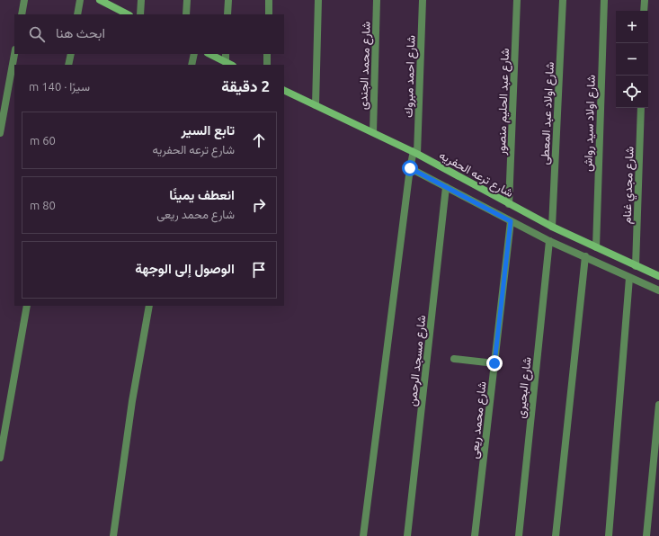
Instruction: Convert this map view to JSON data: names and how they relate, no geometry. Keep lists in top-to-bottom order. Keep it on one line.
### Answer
{"streets":{"street":["شارع محمد الجندى","شارع احمد مبروك","شارع عبد الحليم منصور","شارع اولاد عبد المعطى","شارع اولاد سيد رواش","شارع ترعه الحفريه","شارع مجدي غنام","شارع مسجد الرحمن","شارع البحيرى","شارع محمد ريعى"]},"crossings":[["شارع محمد الجندى","شارع ترعه الحفريه"],["شارع احمد مبروك","شارع ترعه الحفريه"],["شارع عبد الحليم منصور","شارع ترعه الحفريه"],["شارع اولاد عبد المعطى","شارع ترعه الحفريه"],["شارع اولاد سيد رواش","شارع ترعه الحفريه"],["شارع ترعه الحفريه","شارع مجدي غنام"]],"page":{"map_buttons":["+","−"],"search":"ابحث هنا","heading":["2 دقيقة","سيرًا · 140 m"],"list":[["تابع السير","شارع ترعه الحفريه","60 m"],["انعطف يمينًا","شارع محمد ريعى","80 m"],"الوصول إلى الوجهة"]}}
